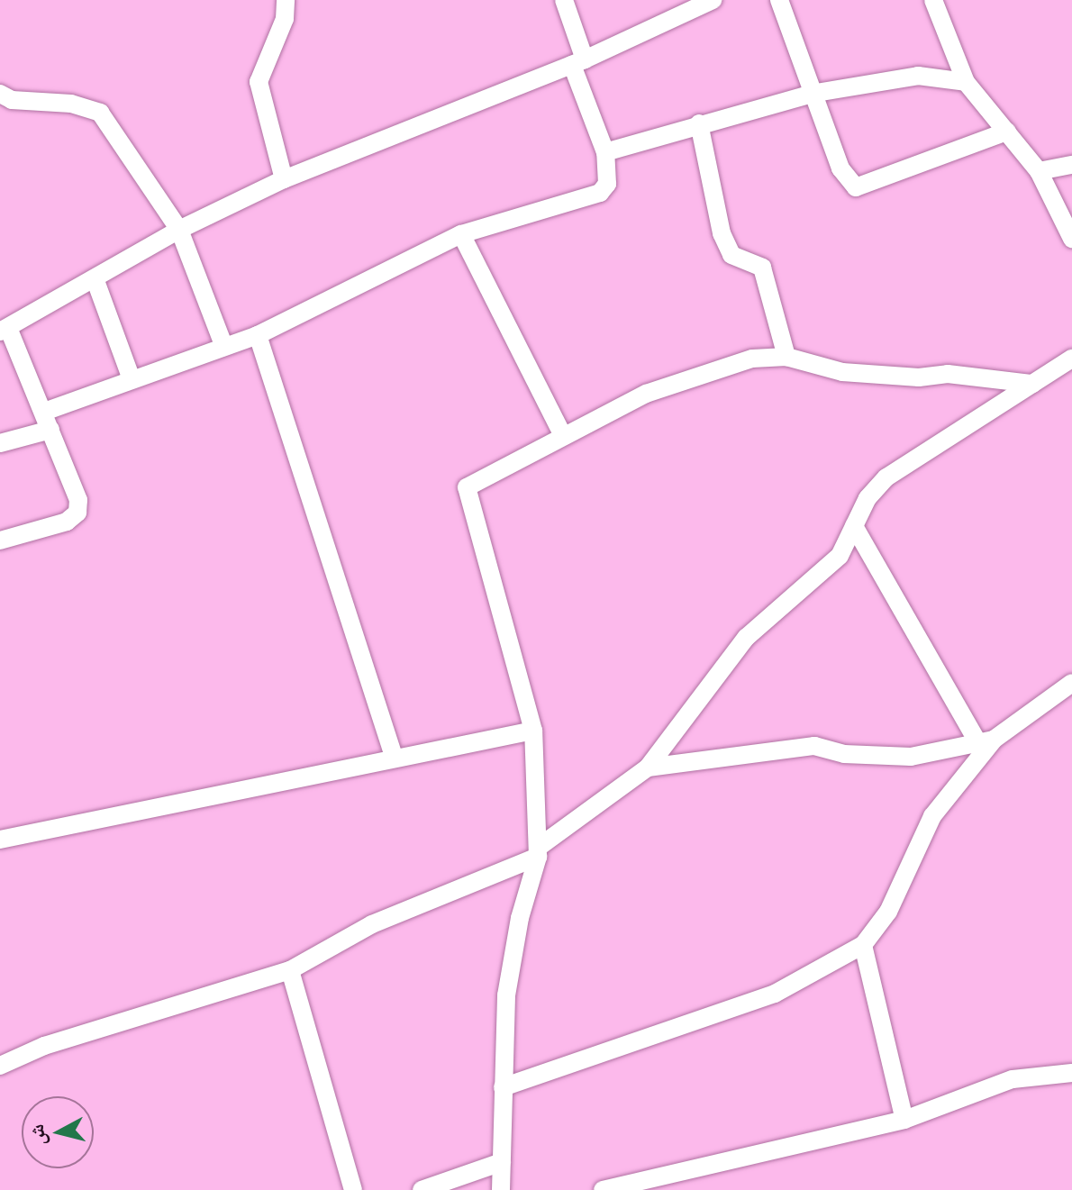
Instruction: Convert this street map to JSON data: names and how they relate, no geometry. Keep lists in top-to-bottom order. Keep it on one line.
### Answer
{"north":"left"}
